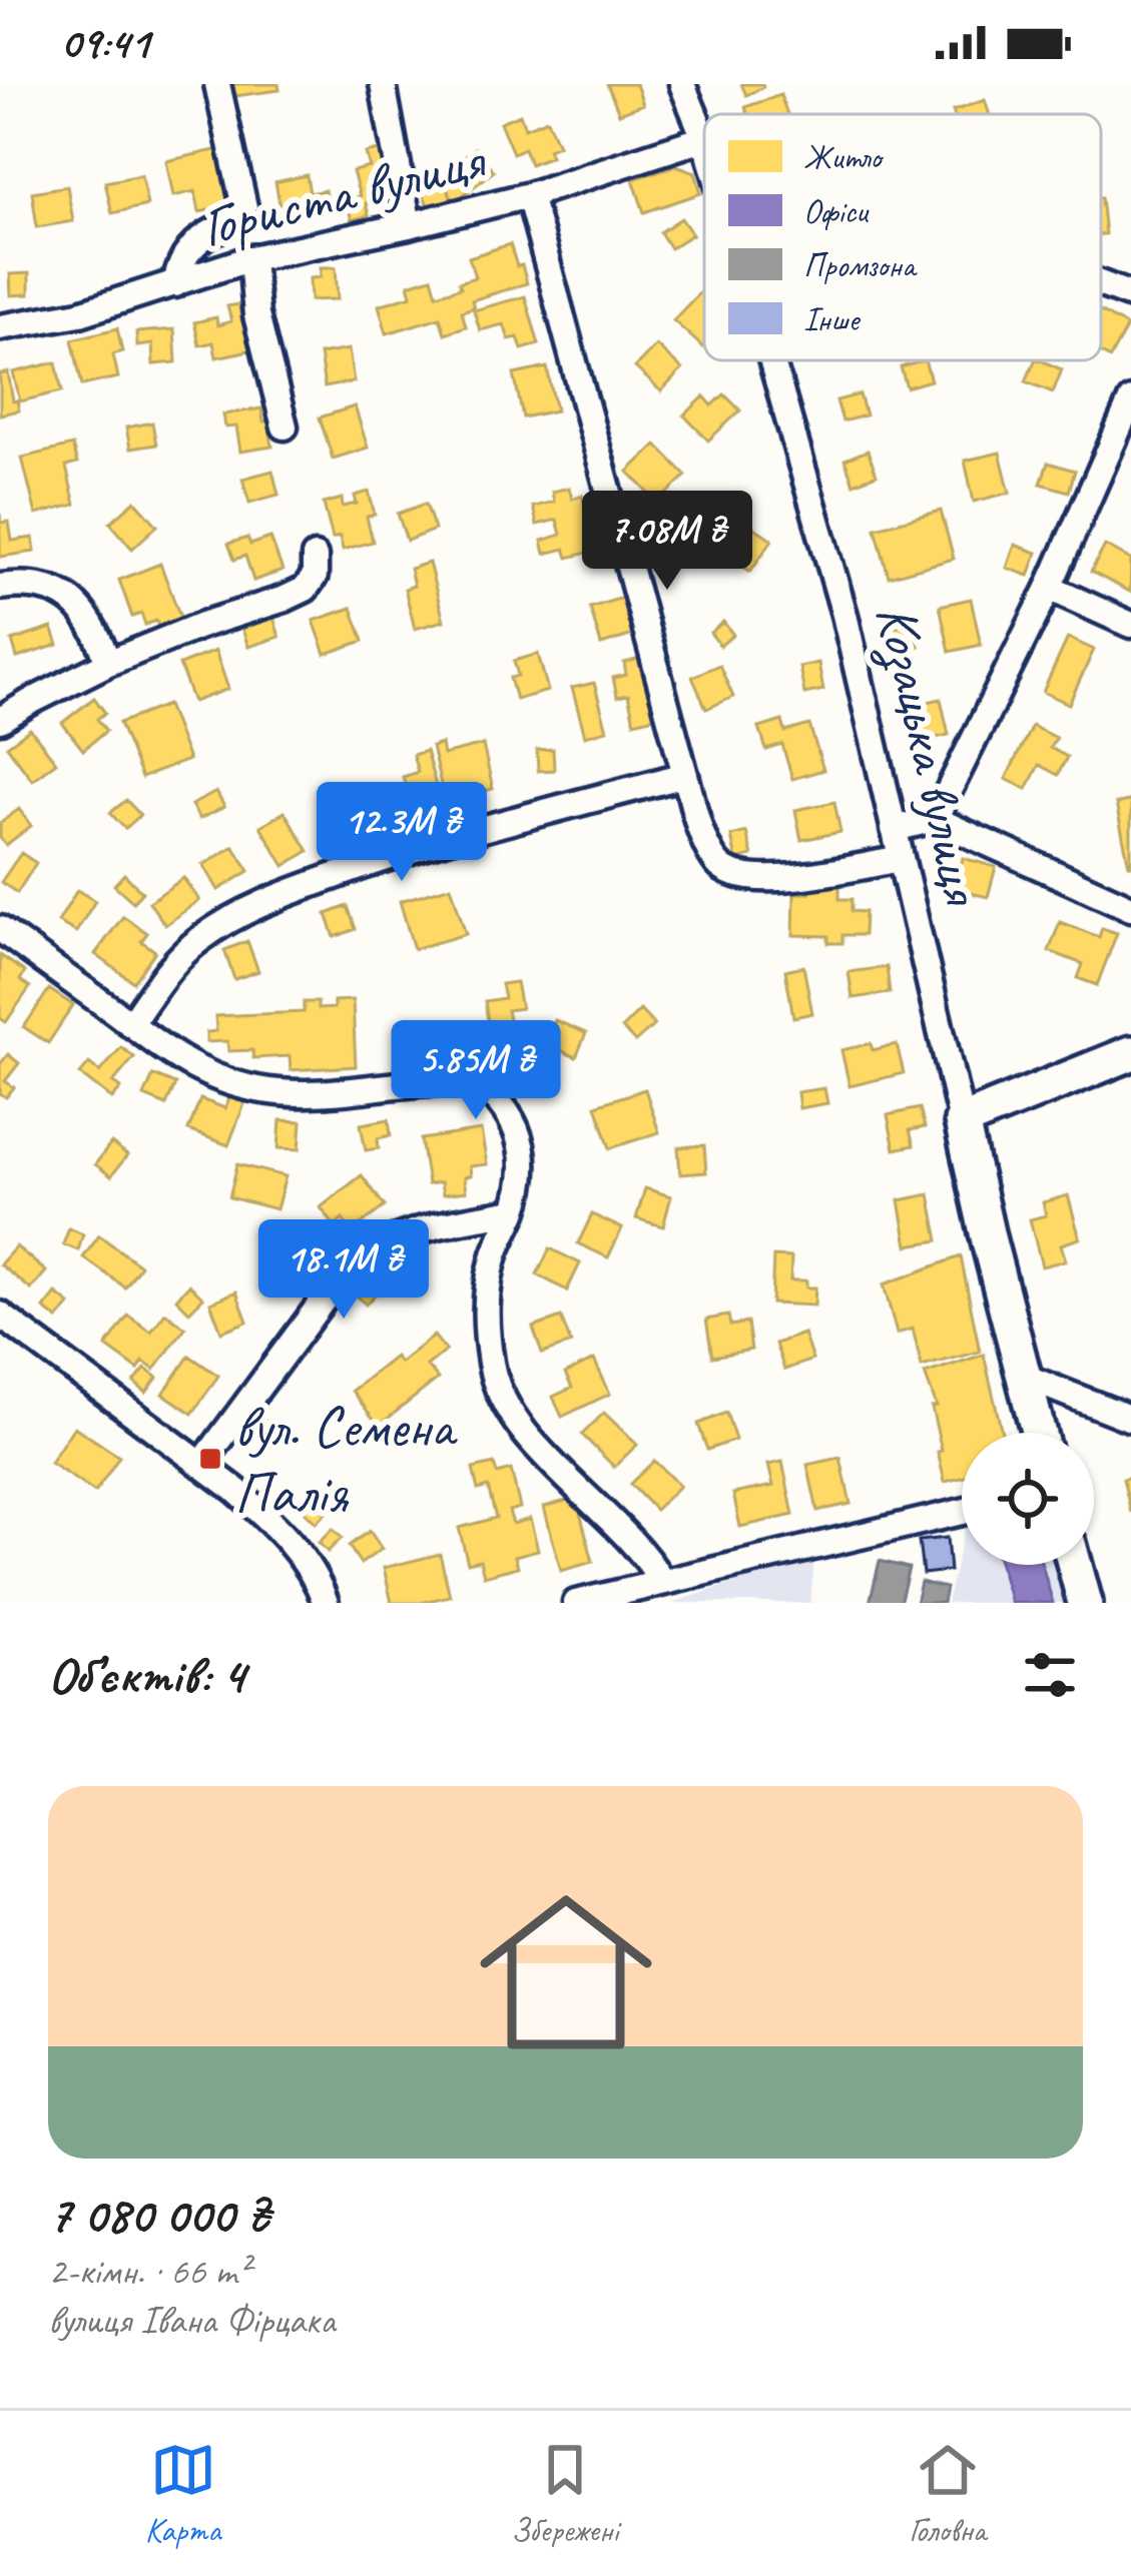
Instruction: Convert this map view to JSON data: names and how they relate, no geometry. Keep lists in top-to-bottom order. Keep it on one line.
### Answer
{"streets":{"street":["Гориста вулиця","Козацька вулиця"]},"crossings":[["Гориста вулиця","Козацька вулиця"]],"places":{"transit":["вул. Семена Палія"]},"legend":["Житло","Офіси","Промзона","Інше"],"page":{"status":"09:41","price":["7.08M ₴","12.3M ₴","5.85M ₴","18.1M ₴"],"heading":"Об’єктів: 4","list":[{"name":"7 080 000 ₴","note":"2-кімн. · 66 m² · вулиця Івана Фірцака"}],"tabs":["Карта","Збережені","Головна"]}}
